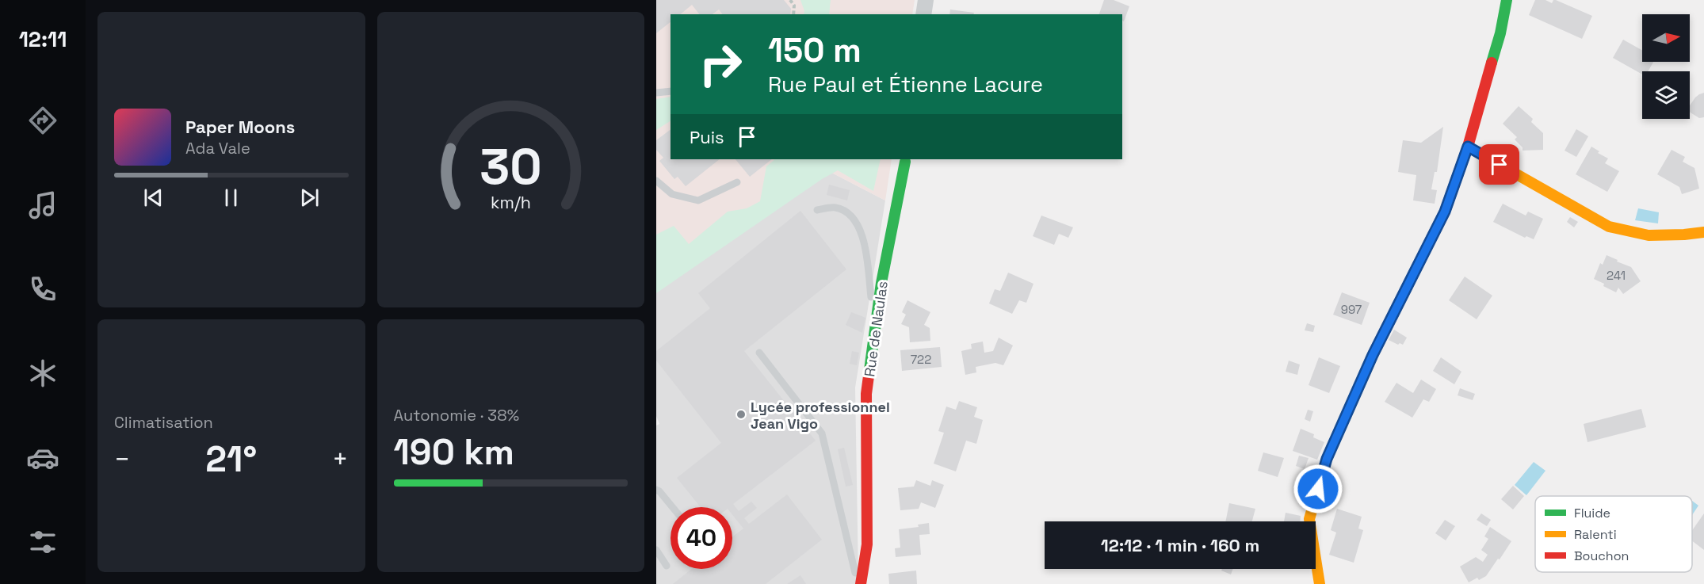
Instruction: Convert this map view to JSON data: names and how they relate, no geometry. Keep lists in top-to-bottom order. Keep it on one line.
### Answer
{"streets":{"street":["Rue de Naulas"]},"places":["Lycée professionnel Jean Vigo"],"house_numbers":["241","997","722"],"legend":["Fluide","Ralenti","Bouchon"],"north":"right","page":{"tabs":"12:11","turn":["150 m","Rue Paul et Étienne Lacure"],"song":["Paper Moons","Ada Vale"],"then":"Puis","tile":["Climatisation",["Autonomie · 38%","190 km"]],"heat":["−","21°","+"],"limit":"40","trip":"12:12 · 1 min · 160 m","gauge":["30","km/h"]}}
